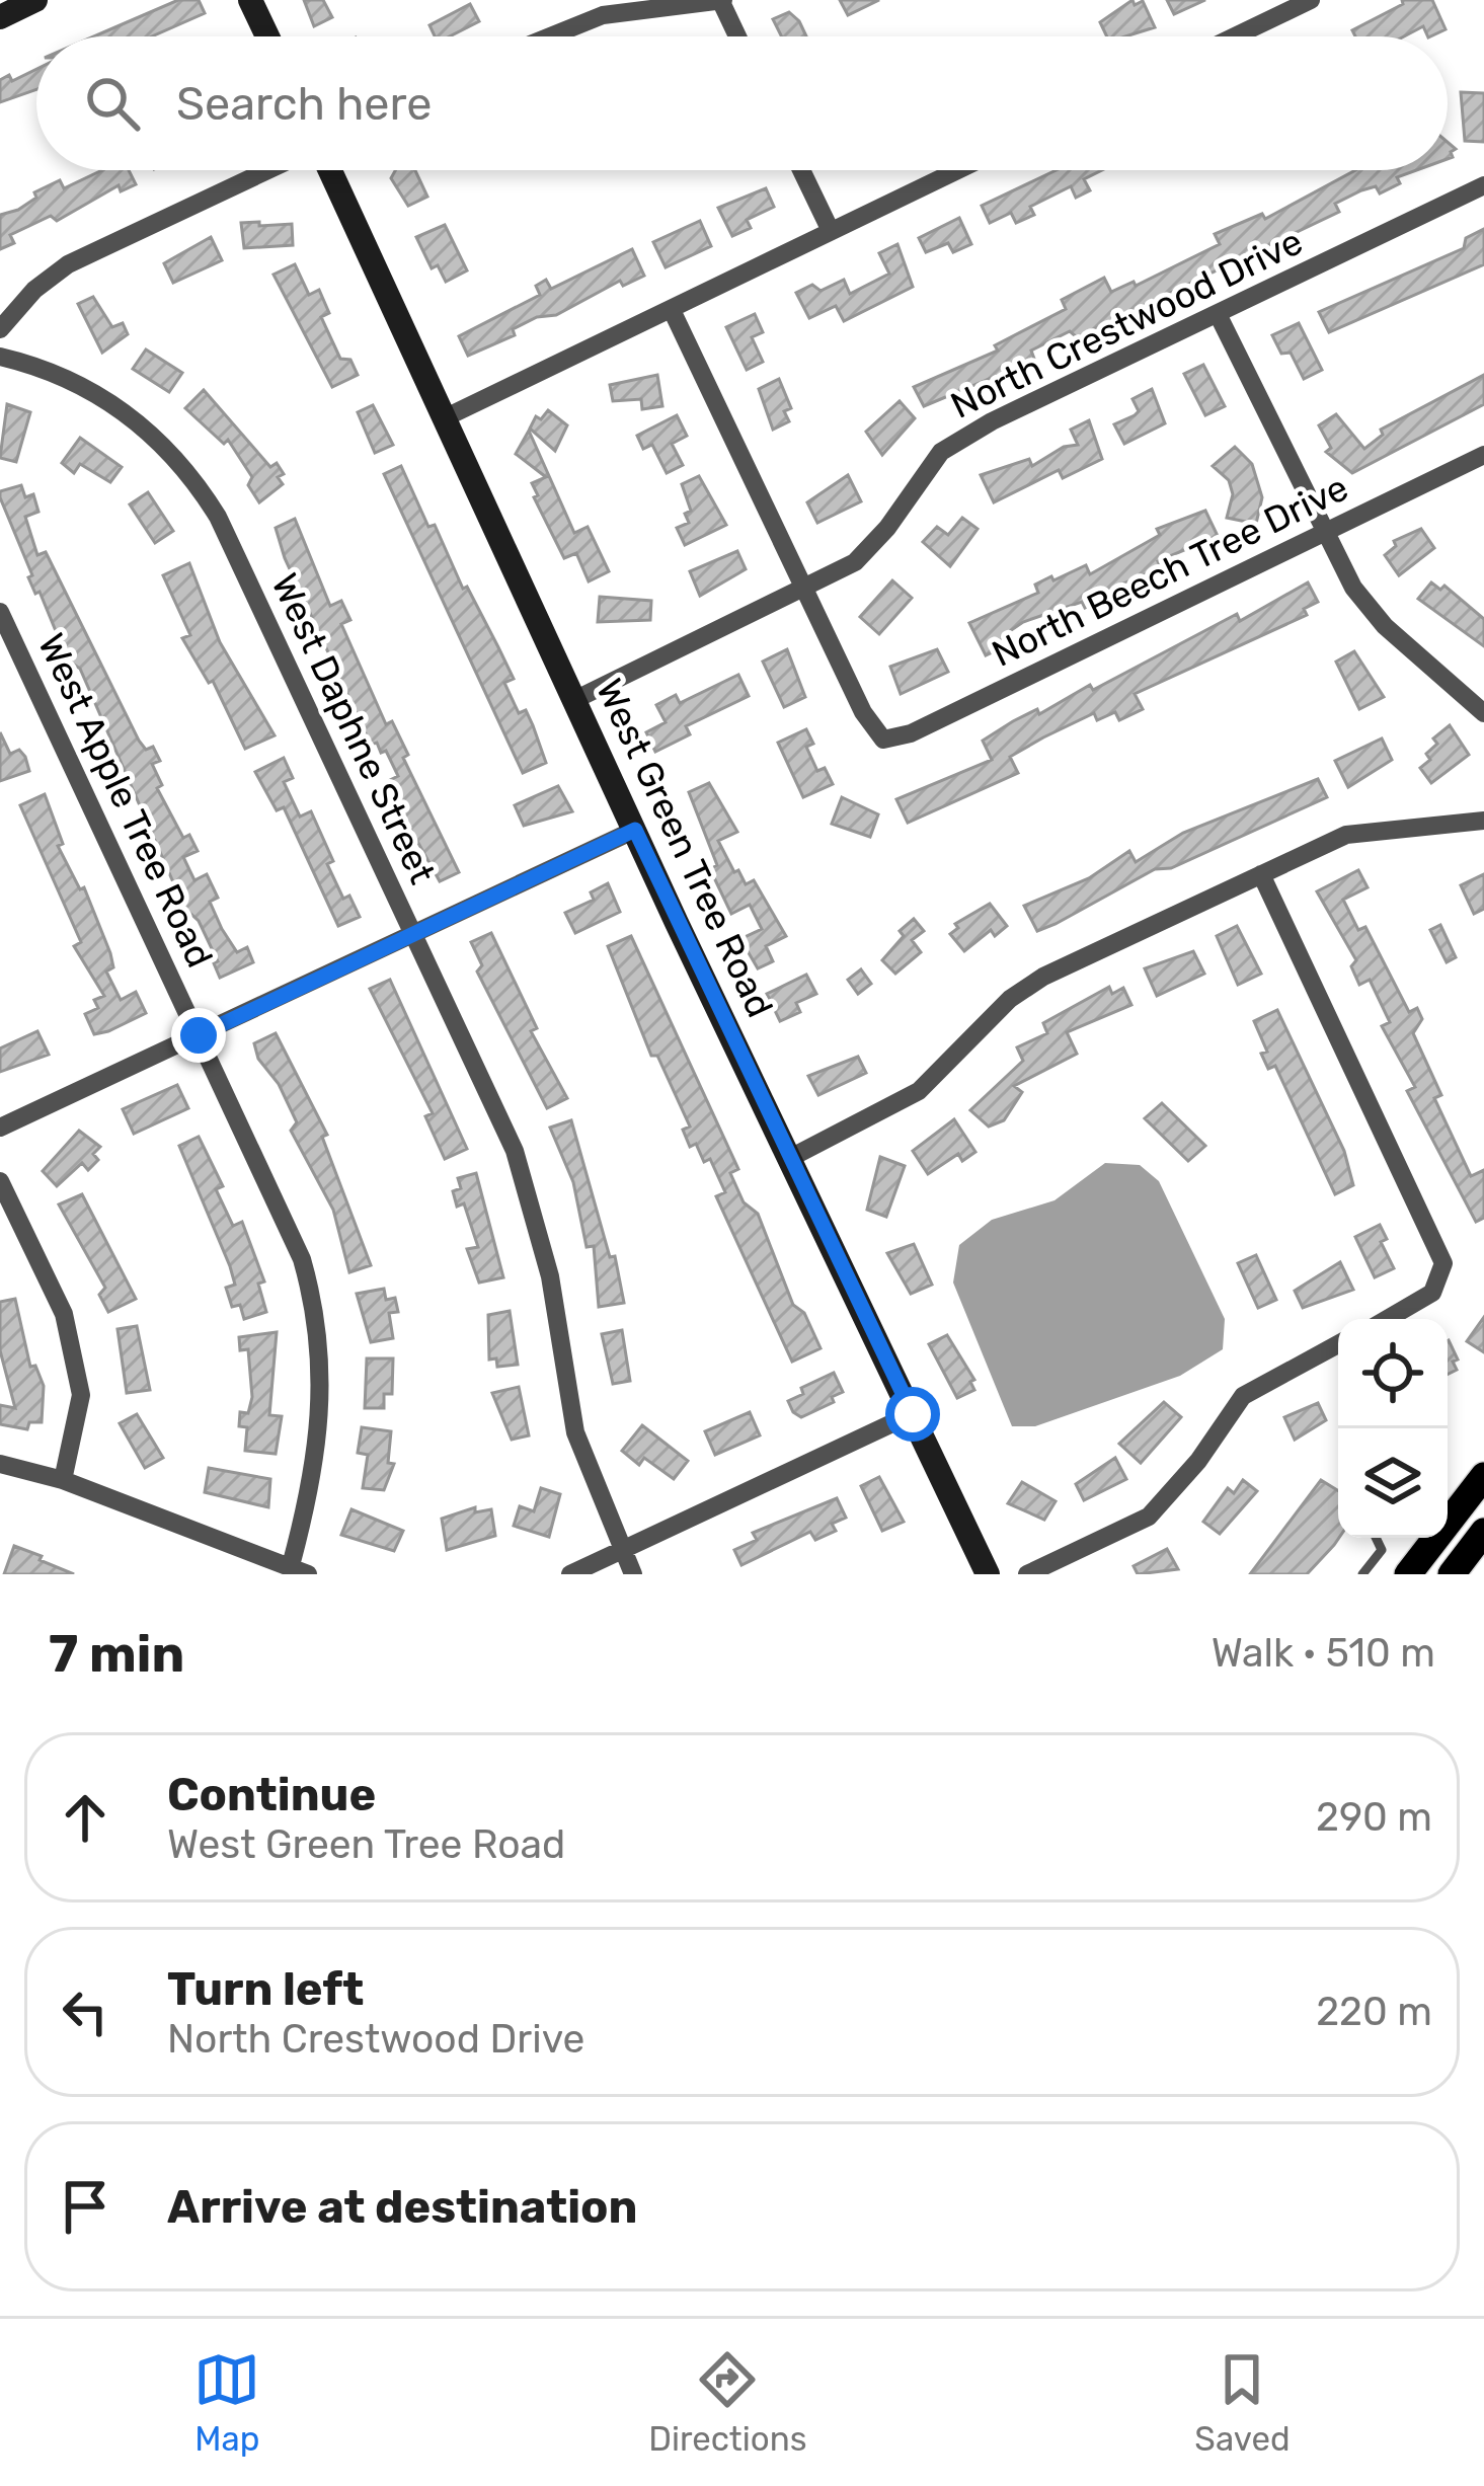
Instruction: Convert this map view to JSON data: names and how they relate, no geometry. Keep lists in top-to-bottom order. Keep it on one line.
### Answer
{"streets":{"street":["North Crestwood Drive","North Beech Tree Drive","West Daphne Street","West Apple Tree Road","West Green Tree Road"]},"crossings":[["North Crestwood Drive","North Beech Tree Drive"],["North Crestwood Drive","West Green Tree Road"]],"page":{"search":"Search here","heading":["7 min","Walk · 510 m"],"list":[["Continue","West Green Tree Road","290 m"],["Turn left","North Crestwood Drive","220 m"],"Arrive at destination"],"nav":["Map","Directions","Saved"]}}
